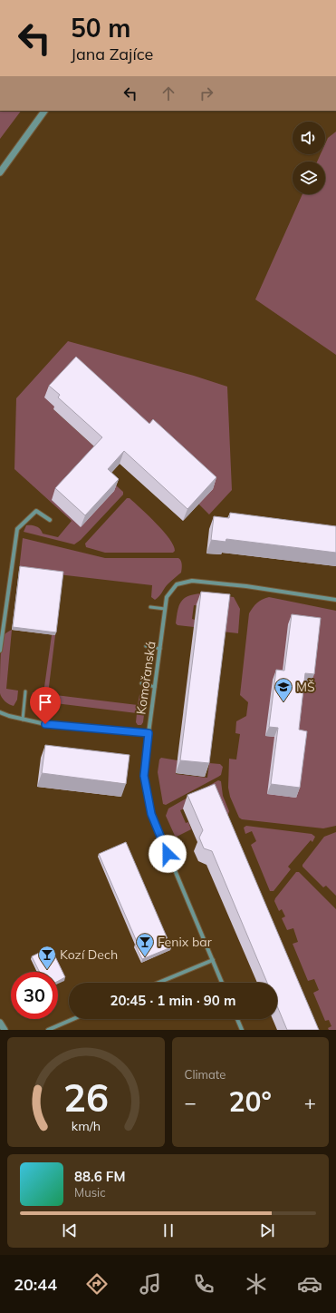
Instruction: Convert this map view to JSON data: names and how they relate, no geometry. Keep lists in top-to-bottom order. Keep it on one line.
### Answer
{"streets":{"street":["Komořanská"]},"places":{"school or university":["MŠ"],"bar":["Fenix bar","Kozí Dech"]},"page":{"turn":["50 m","Jana Zajíce"],"limit":"30","trip":"20:45 · 1 min · 90 m","tile":"Climate","heat":["−","20°","+"],"song":["88.6 FM","Music"],"tabs":"20:44","gauge":["26","km/h"]}}
